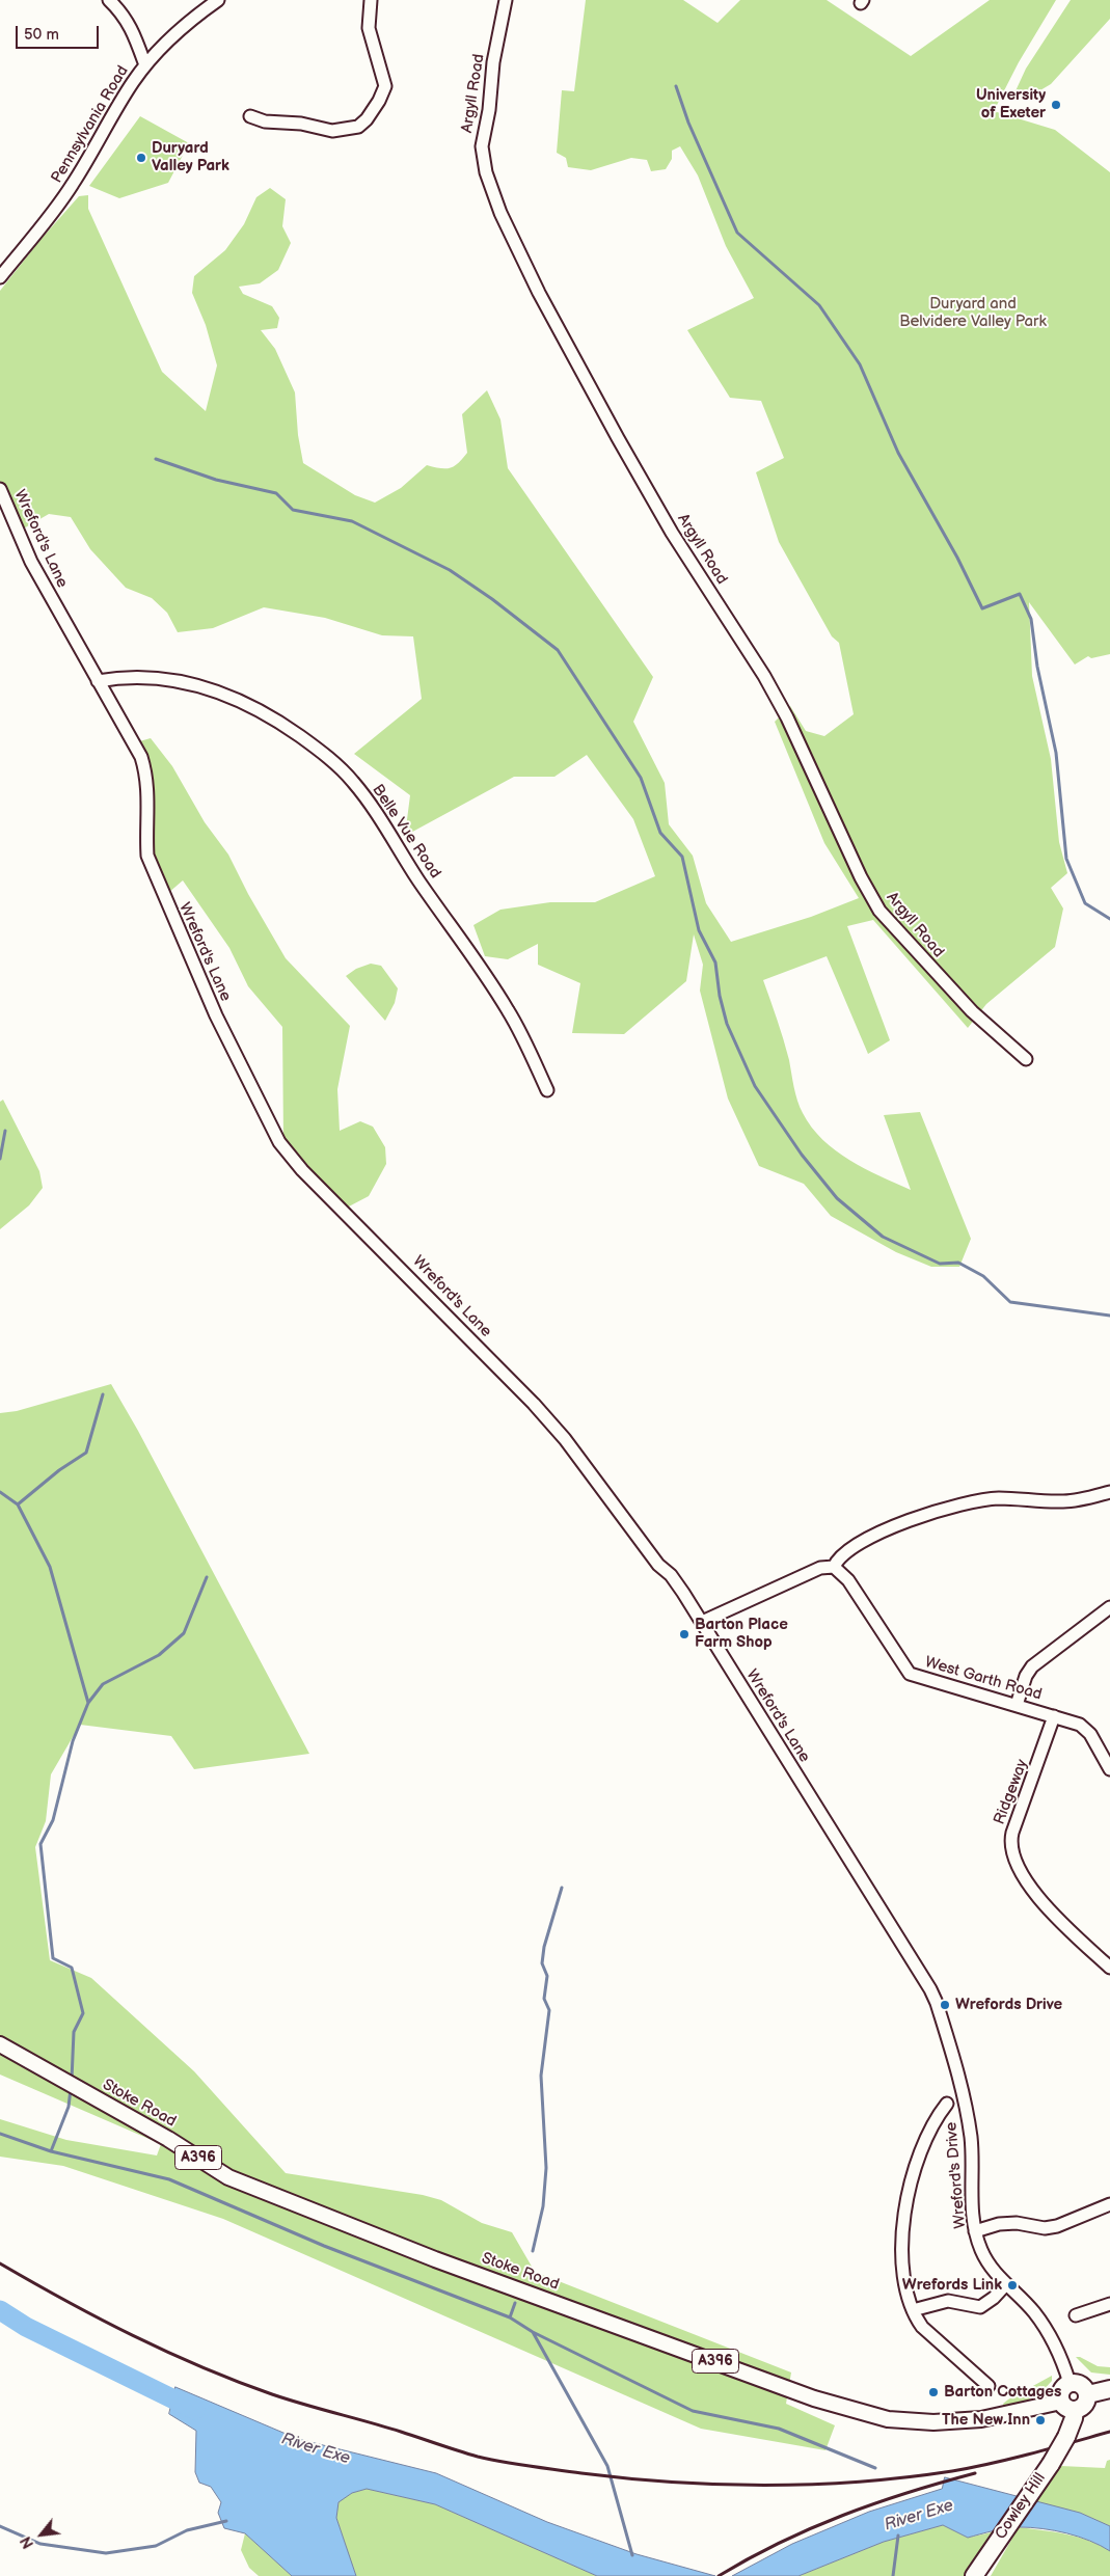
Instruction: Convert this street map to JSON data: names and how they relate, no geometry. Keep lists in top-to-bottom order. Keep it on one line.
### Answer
{"streets":{"highway":["Cowley Hill"],"main road":["Stoke Road","A396"],"street":["Argyll Road","Pennsylvania Road","Wreford's Lane","Belle Vue Road","West Garth Road","Ridgeway","Wreford's Drive"]},"crossings":[["Wreford's Lane","Belle Vue Road"],["Wreford's Lane","Wreford's Drive"],["West Garth Road","Ridgeway"],["Stoke Road","Wreford's Drive"],["Stoke Road","Cowley Hill"],["Wreford's Drive","Cowley Hill"]],"water":["River Exe"],"parks":["Duryard and Belvidere Valley Park"],"places":["University of Exeter","Duryard Valley Park","Barton Place Farm Shop","Wrefords Drive","Wrefords Link","Barton Cottages","The New Inn"],"scale_bar":"50 m","north":"bottom left"}
